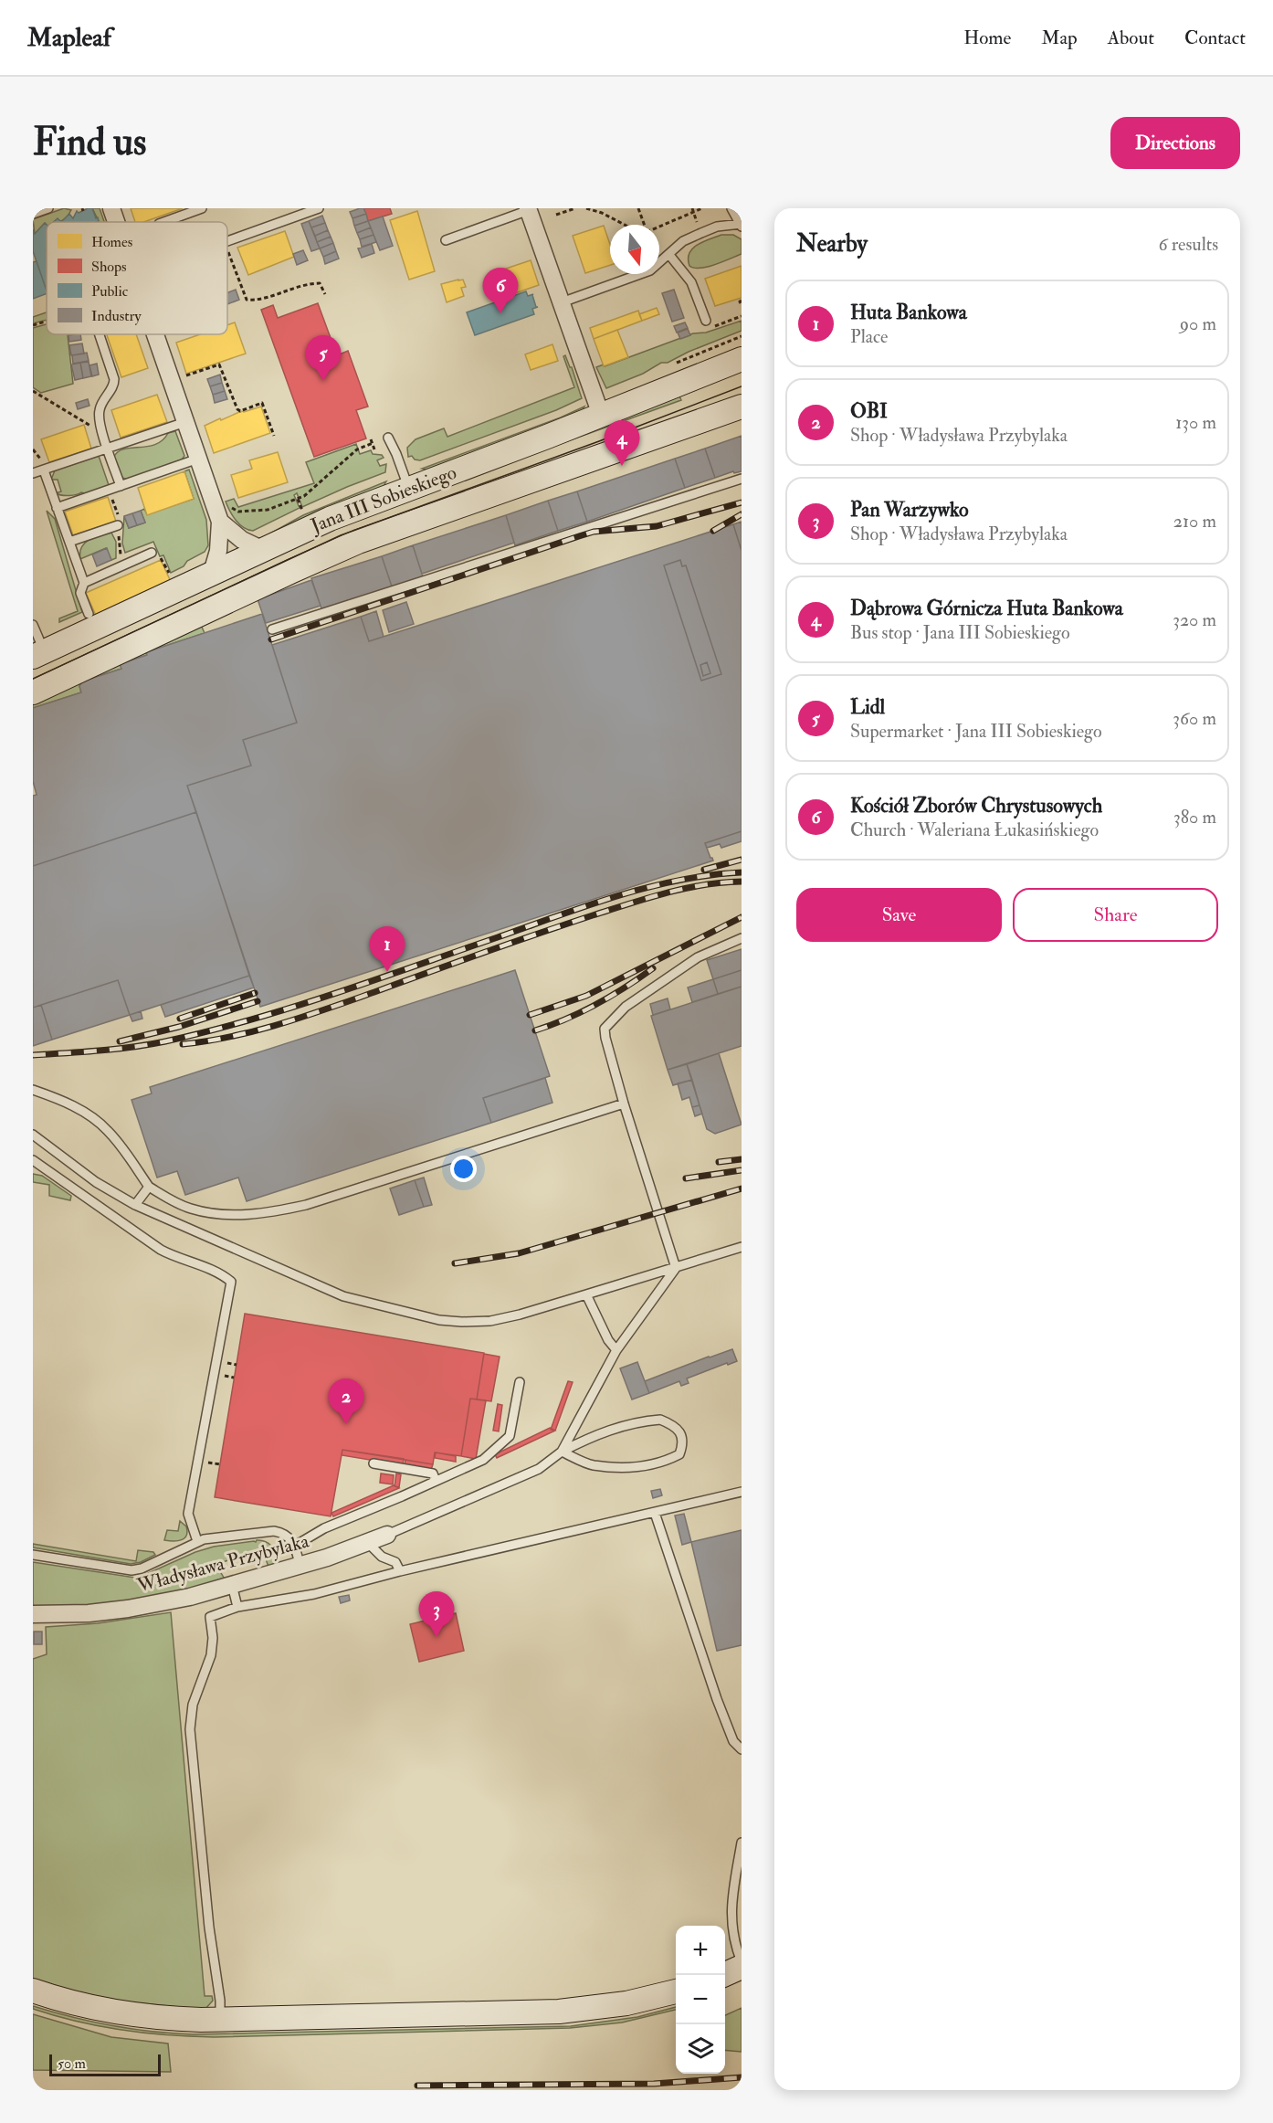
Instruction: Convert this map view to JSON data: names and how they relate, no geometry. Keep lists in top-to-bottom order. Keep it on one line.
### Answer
{"streets":{"main road":["Jana III Sobieskiego"],"street":["Władysława Przybylaka"]},"legend":["Homes","Shops","Public","Industry"],"scale_bar":"50 m","north":"bottom","page":{"header":"Mapleaf","nav":["Home","Map","About","Contact"],"buttons":["Directions",["Save","Share"]],"title":"Find us","heading":["Nearby","6 results"],"pins":["6","5","4","1","2","3"],"list":[{"mark":"1","name":"Huta Bankowa","note":"Place","value":"90 m"},{"mark":"2","name":"OBI","note":"Shop · Władysława Przybylaka","value":"130 m"},{"mark":"3","name":"Pan Warzywko","note":"Shop · Władysława Przybylaka","value":"210 m"},{"mark":"4","name":"Dąbrowa Górnicza Huta Bankowa","note":"Bus stop · Jana III Sobieskiego","value":"320 m"},{"mark":"5","name":"Lidl","note":"Supermarket · Jana III Sobieskiego","value":"360 m"},{"mark":"6","name":"Kościół Zborów Chrystusowych","note":"Church · Waleriana Łukasińskiego","value":"380 m"}],"map_buttons":["+","−"],"scale":"50 m"}}
